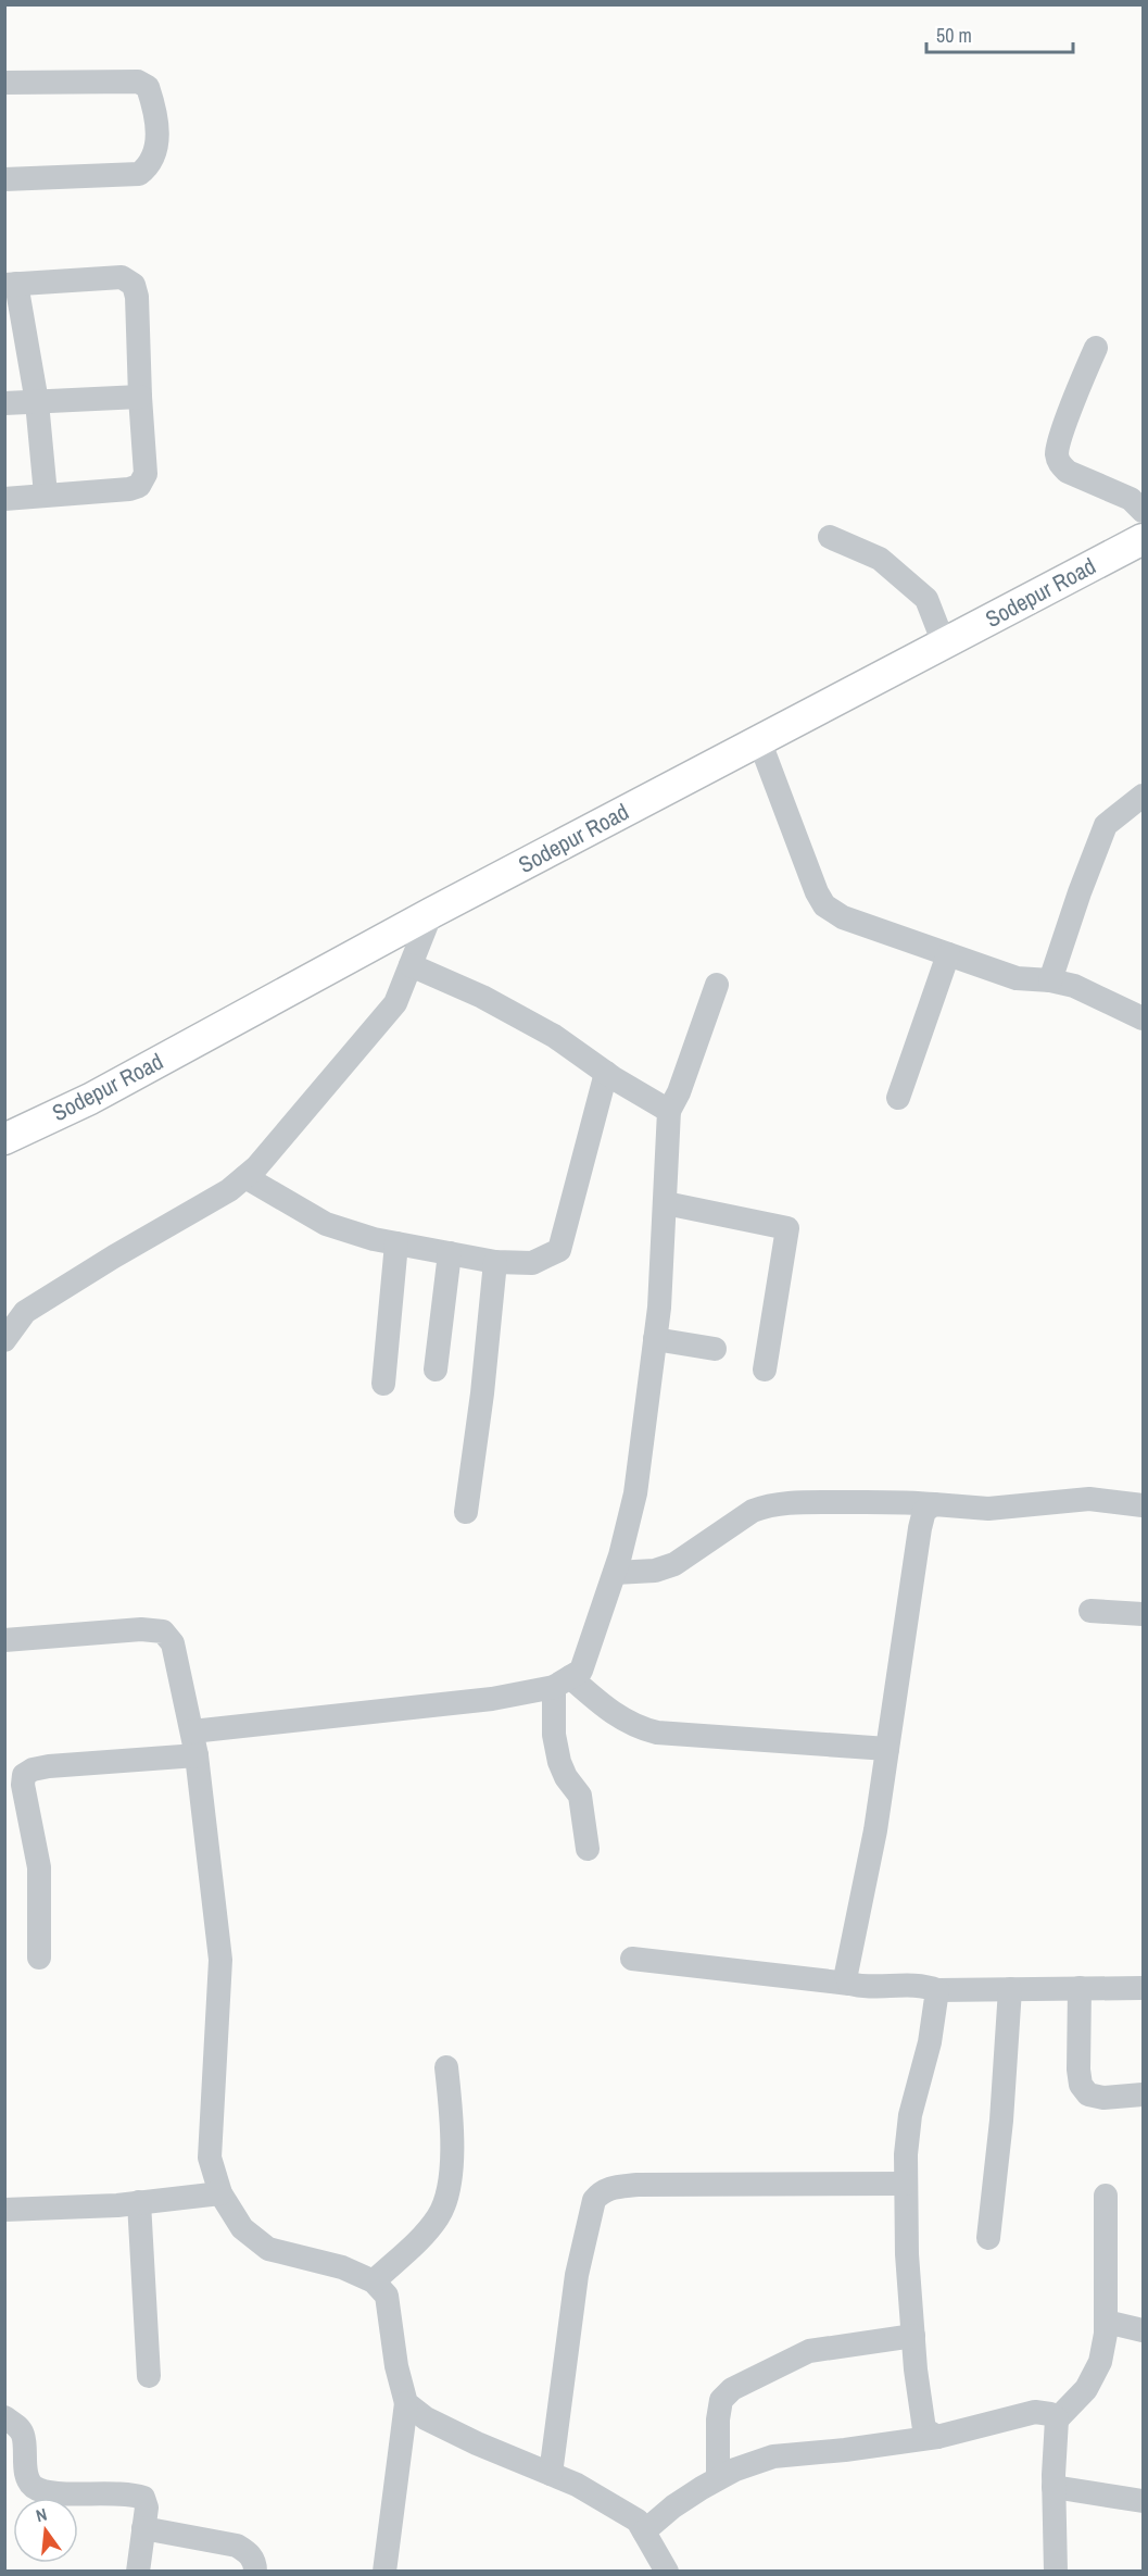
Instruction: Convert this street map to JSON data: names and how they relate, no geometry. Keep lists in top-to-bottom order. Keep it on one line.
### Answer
{"streets":{"main road":["Sodepur Road"]},"scale_bar":"50 m","north":"top"}
